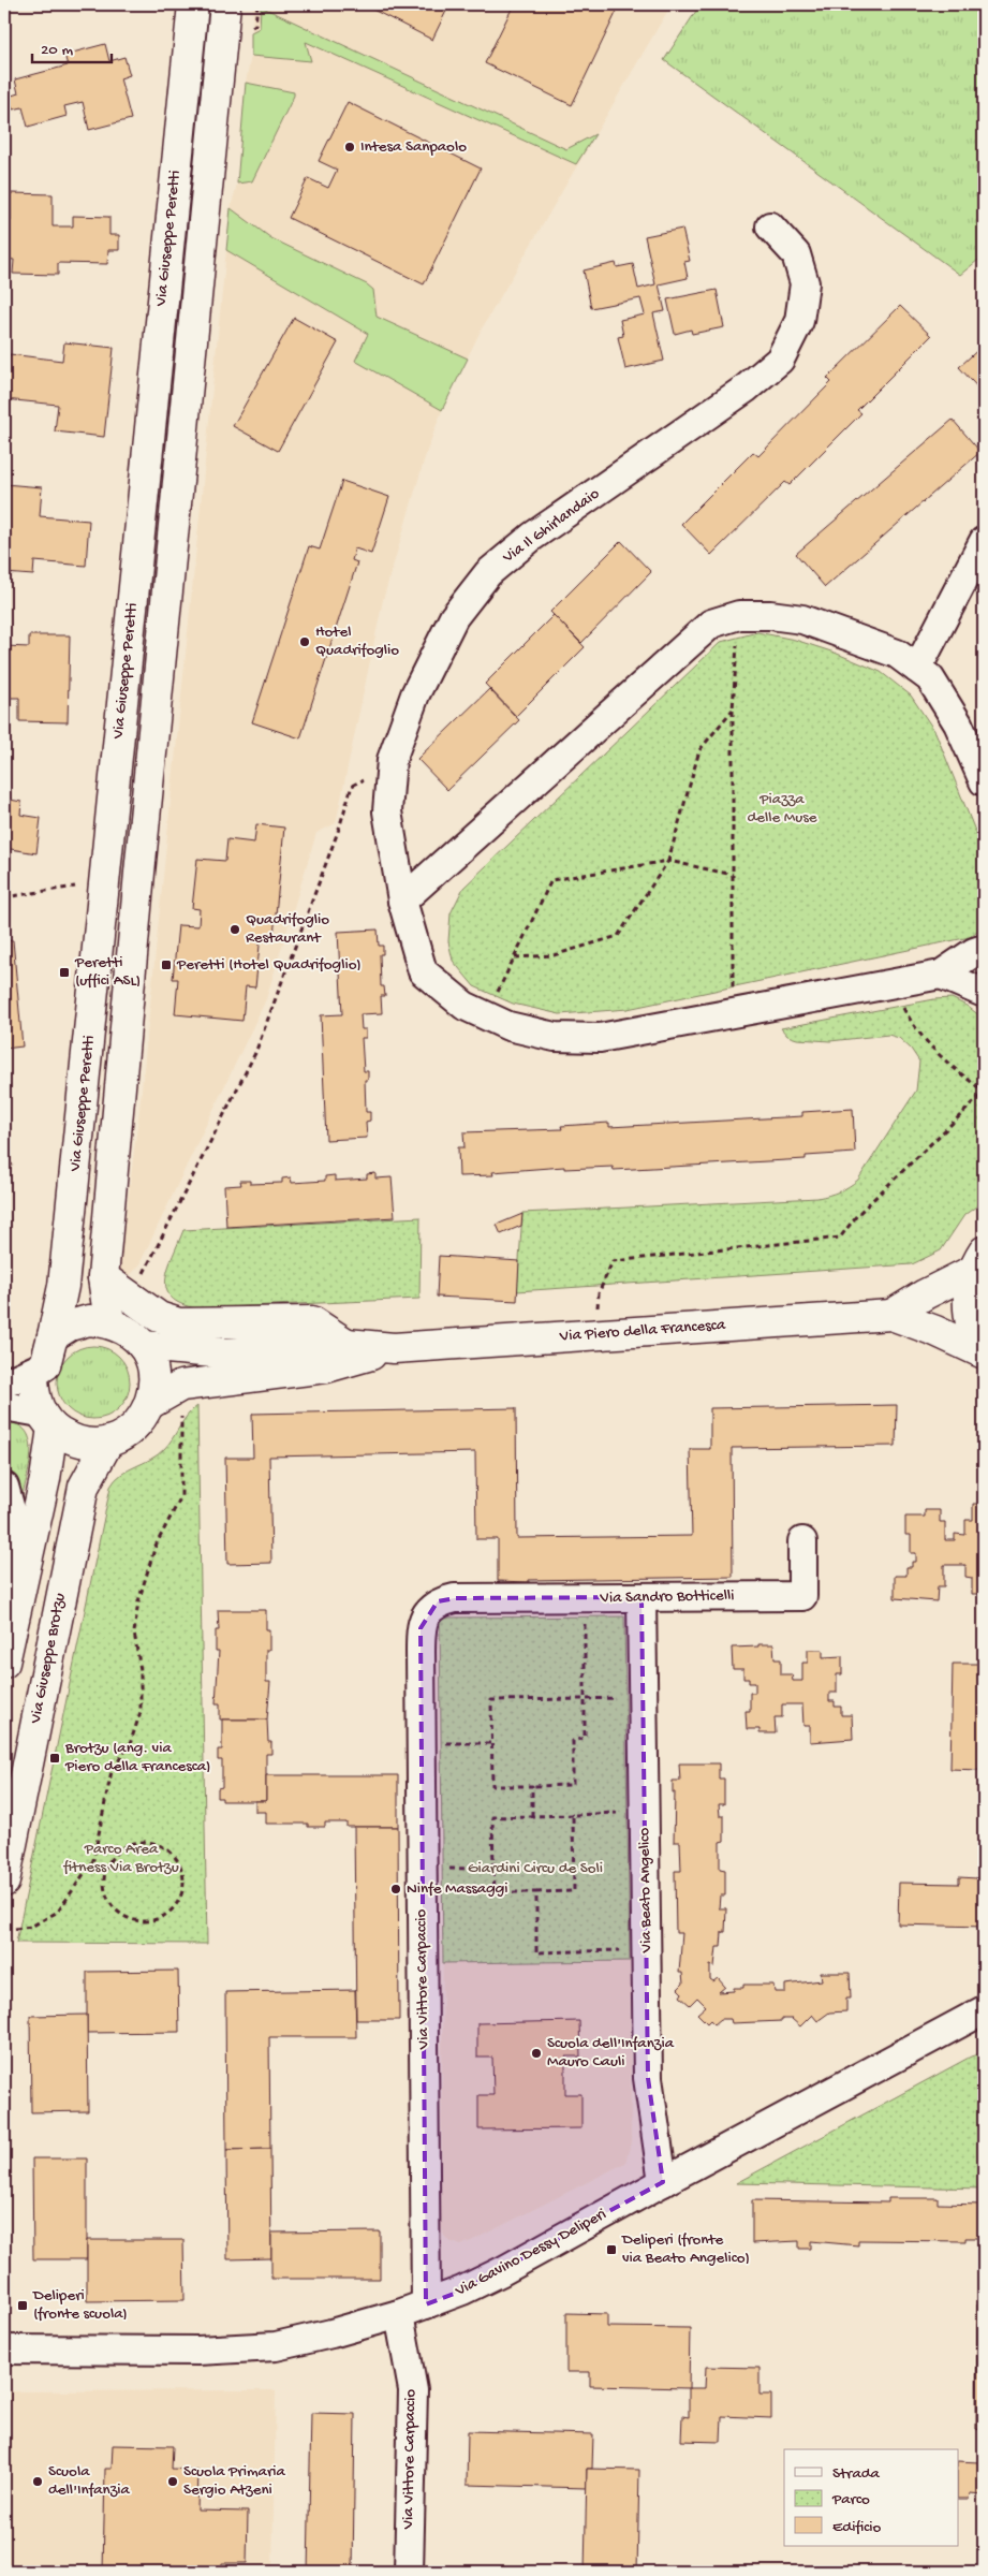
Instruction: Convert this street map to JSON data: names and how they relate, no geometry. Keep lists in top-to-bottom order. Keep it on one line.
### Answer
{"streets":{"street":["Via Giuseppe Peretti","Via Il Ghirlandaio","Via Piero della Francesca","Via Sandro Botticelli","Via Giuseppe Brotzu","Via Beato Angelico","Via Vittore Carpaccio","Via Gavino Dessy Deliperi"]},"crossings":[["Via Giuseppe Peretti","Via Piero della Francesca"],["Via Giuseppe Peretti","Via Giuseppe Brotzu"],["Via Piero della Francesca","Via Giuseppe Brotzu"],["Via Sandro Botticelli","Via Beato Angelico"],["Via Sandro Botticelli","Via Vittore Carpaccio"],["Via Beato Angelico","Via Gavino Dessy Deliperi"],["Via Vittore Carpaccio","Via Gavino Dessy Deliperi"]],"parks":["Piazza delle Muse","Parco Area fitness Via Brotzu","Giardini Circu de Soli"],"places":{"other":["Intesa Sanpaolo","Hotel Quadrifoglio","Quadrifoglio Restaurant","Ninfe Massaggi","Scuola dell'Infanzia Mauro Cauli","Scuola dell'Infanzia","Scuola Primaria Sergio Atzeni"],"transit":["Peretti (Hotel Quadrifoglio)","Peretti (uffici ASL)","Brotzu (ang. via Piero della Francesca)","Deliperi (fronte via Beato Angelico)","Deliperi (fronte scuola)"]},"legend":["Strada","Parco","Edificio"],"scale_bar":"20 m"}
